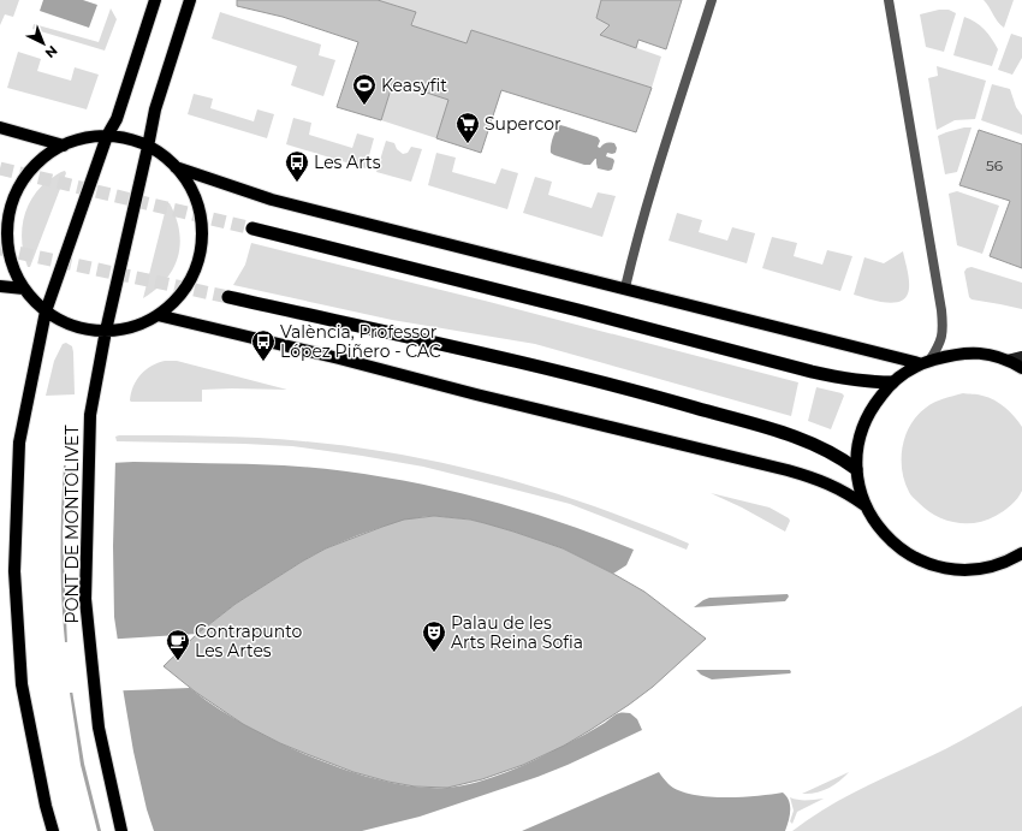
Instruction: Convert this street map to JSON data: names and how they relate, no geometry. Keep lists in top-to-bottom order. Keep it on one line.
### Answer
{"streets":{"main road":["PONT DE MONTOLIVET"]},"places":{"sports":["Keasyfit"],"supermarket":["Supercor"],"bus stop":["Les Arts","València, Professor López Piñero - CAC"],"theatre":["Palau de les Arts Reina Sofia"],"cafe":["Contrapunto Les Artes"]},"house_numbers":["56"],"north":"bottom right"}
